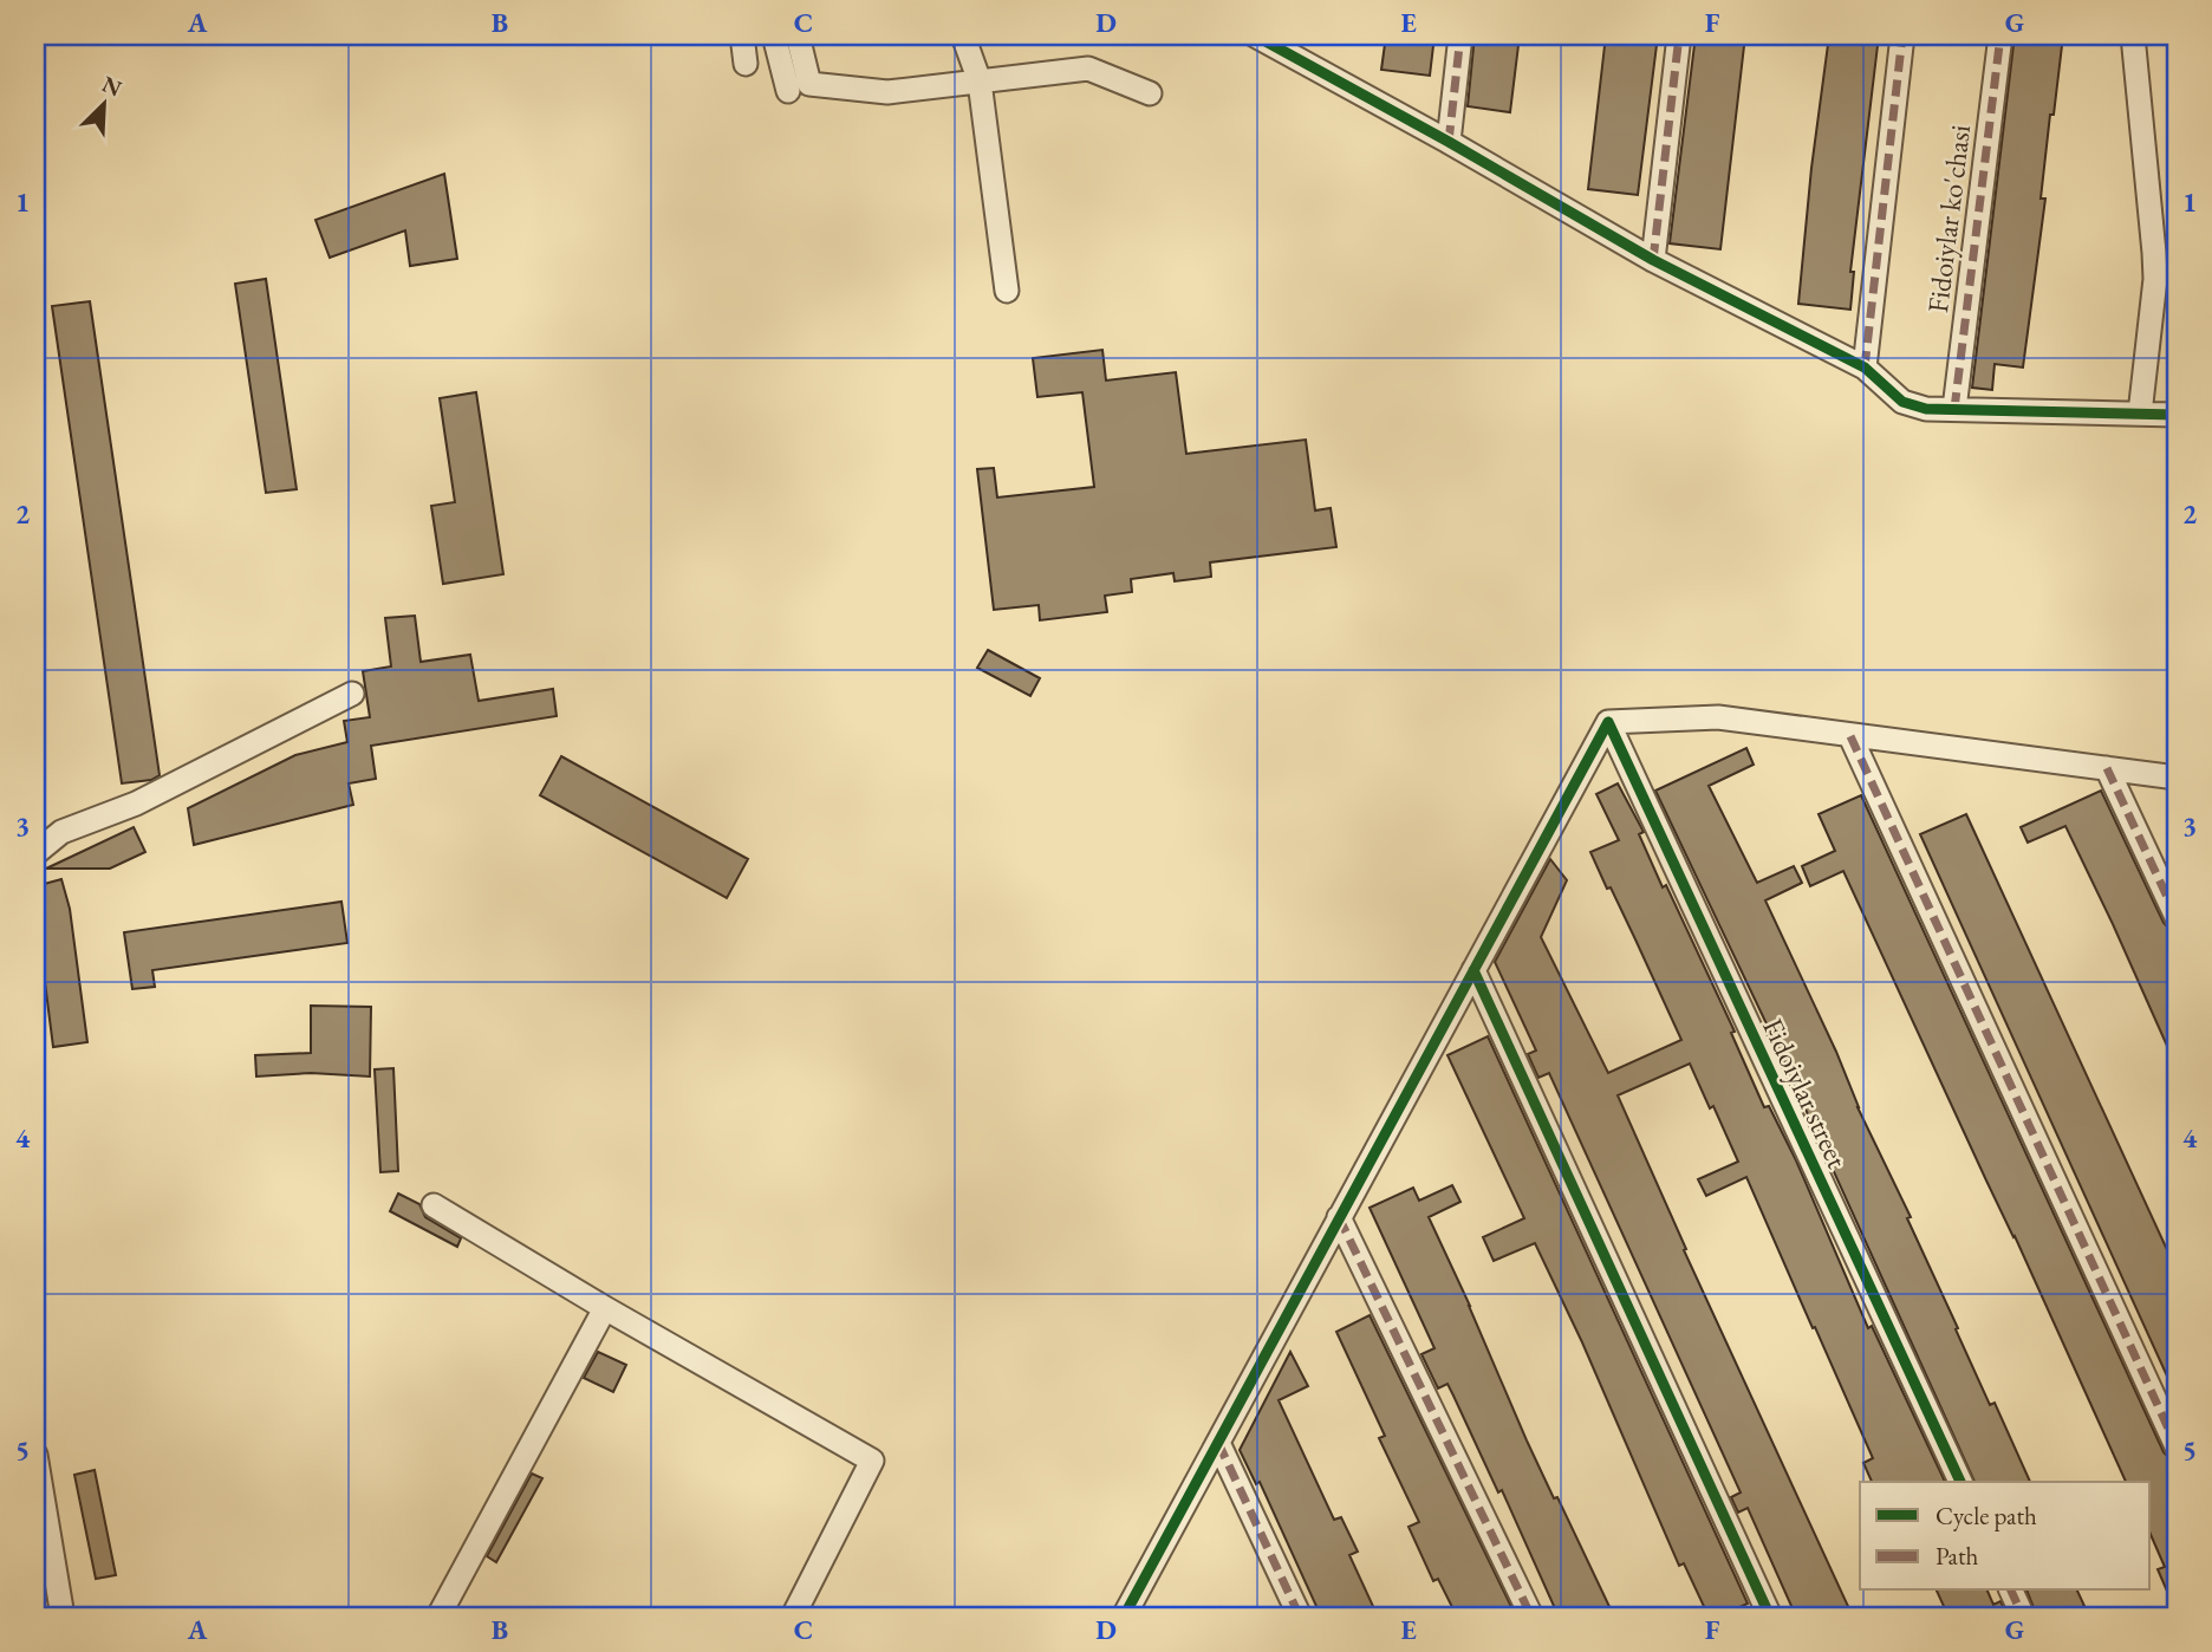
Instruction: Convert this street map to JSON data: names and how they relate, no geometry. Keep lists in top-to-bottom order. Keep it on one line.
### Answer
{"streets":{"street":["Fidoiylar ko'chasi","Fidoiylar street"]},"legend":["Cycle path","Path"],"north":"top right","grid":{"columns":["A","B","C","D","E","F","G"],"rows":["1","2","3","4","5"]}}
